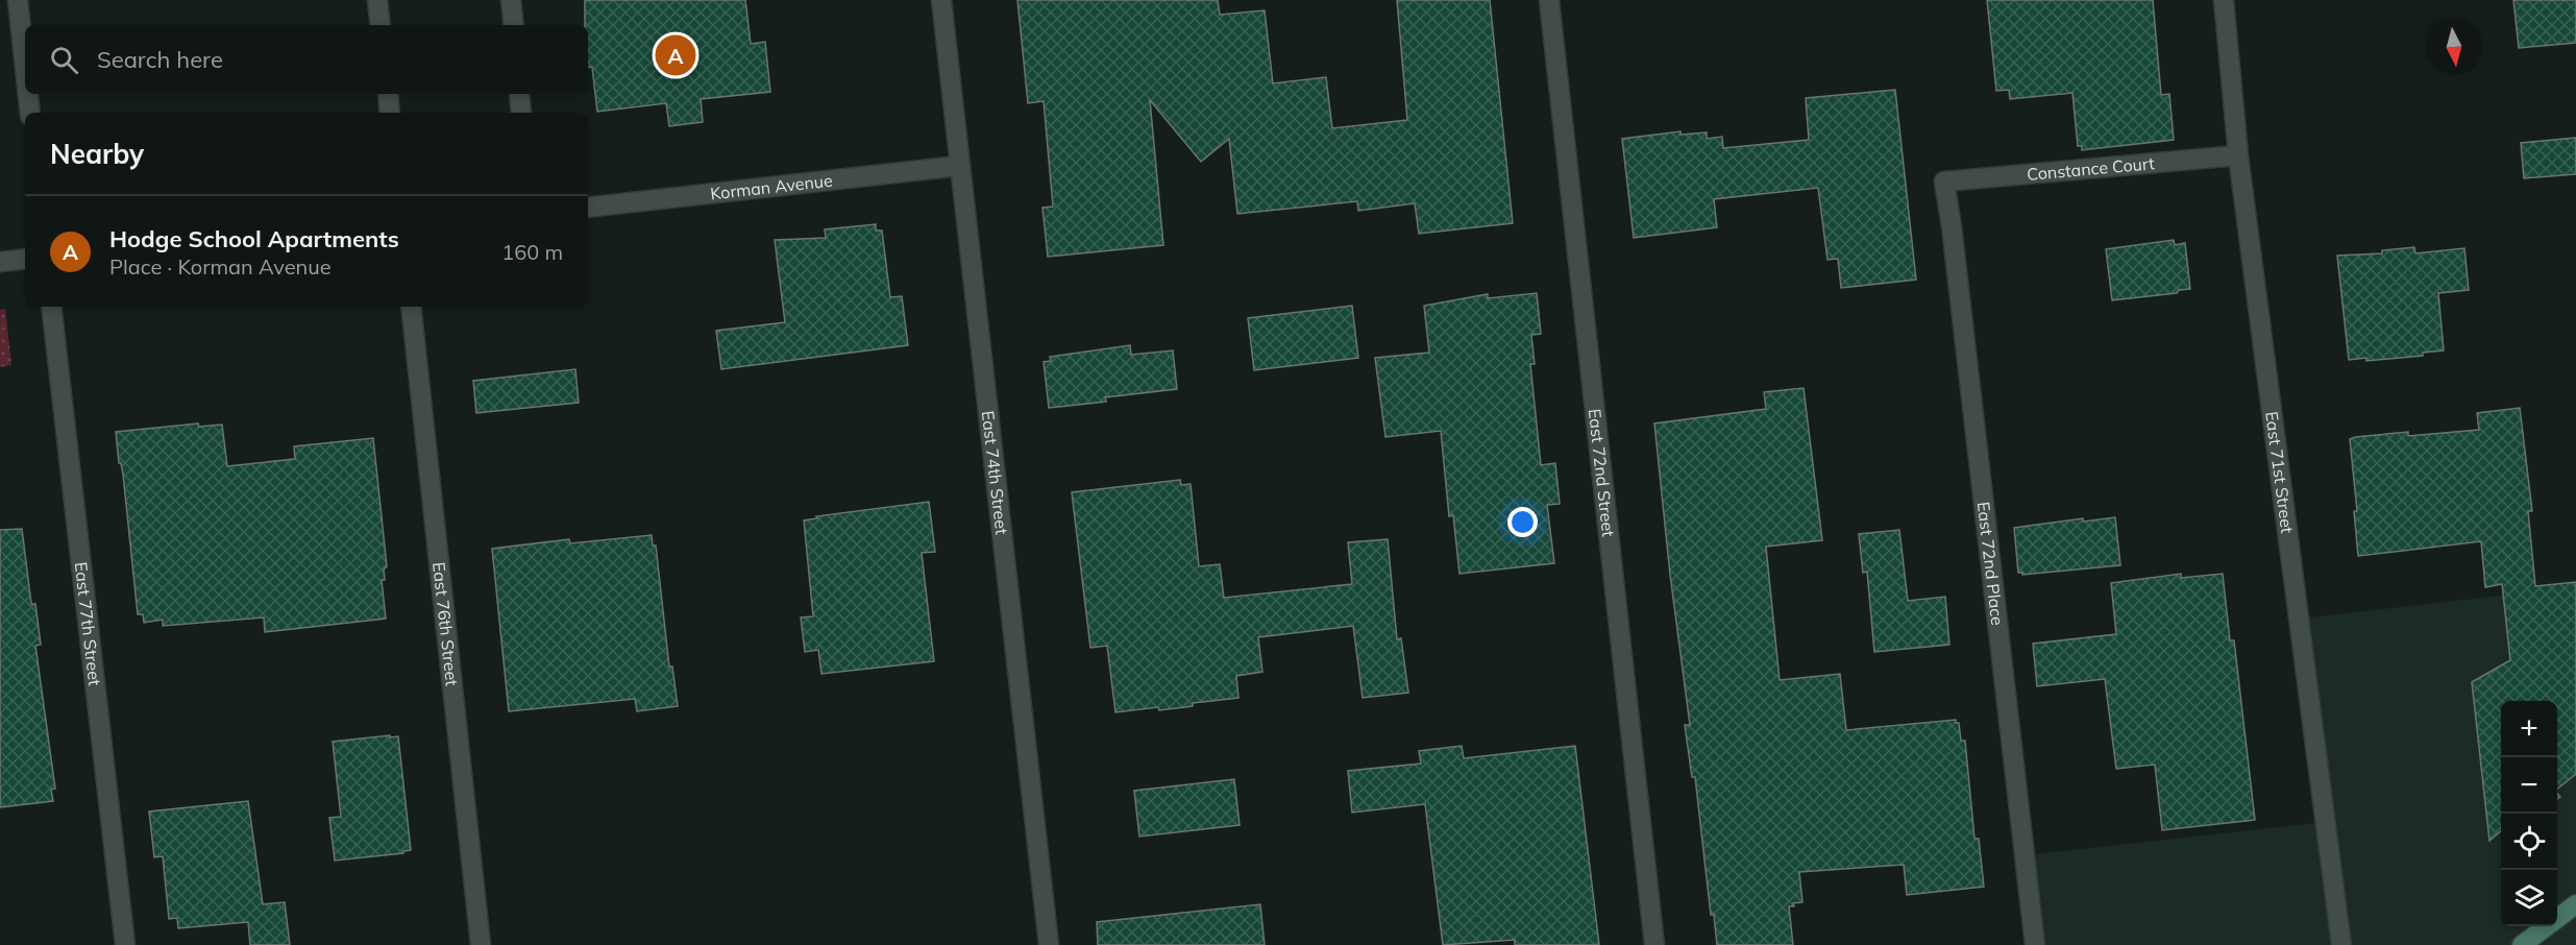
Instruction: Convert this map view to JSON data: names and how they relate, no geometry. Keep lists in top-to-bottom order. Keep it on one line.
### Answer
{"streets":{"street":["Constance Court","Korman Avenue","East 74th Street","East 72nd Street","East 71st Street","East 72nd Place","East 76th Street","East 77th Street"]},"crossings":[["Constance Court","East 71st Street"],["Constance Court","East 72nd Place"],["Korman Avenue","East 74th Street"]],"north":"bottom","page":{"search":"Search here","pins":"A","heading":"Nearby","list":[{"mark":"A","name":"Hodge School Apartments","note":"Place · Korman Avenue","value":"160 m"}],"map_buttons":["+","−"]}}
